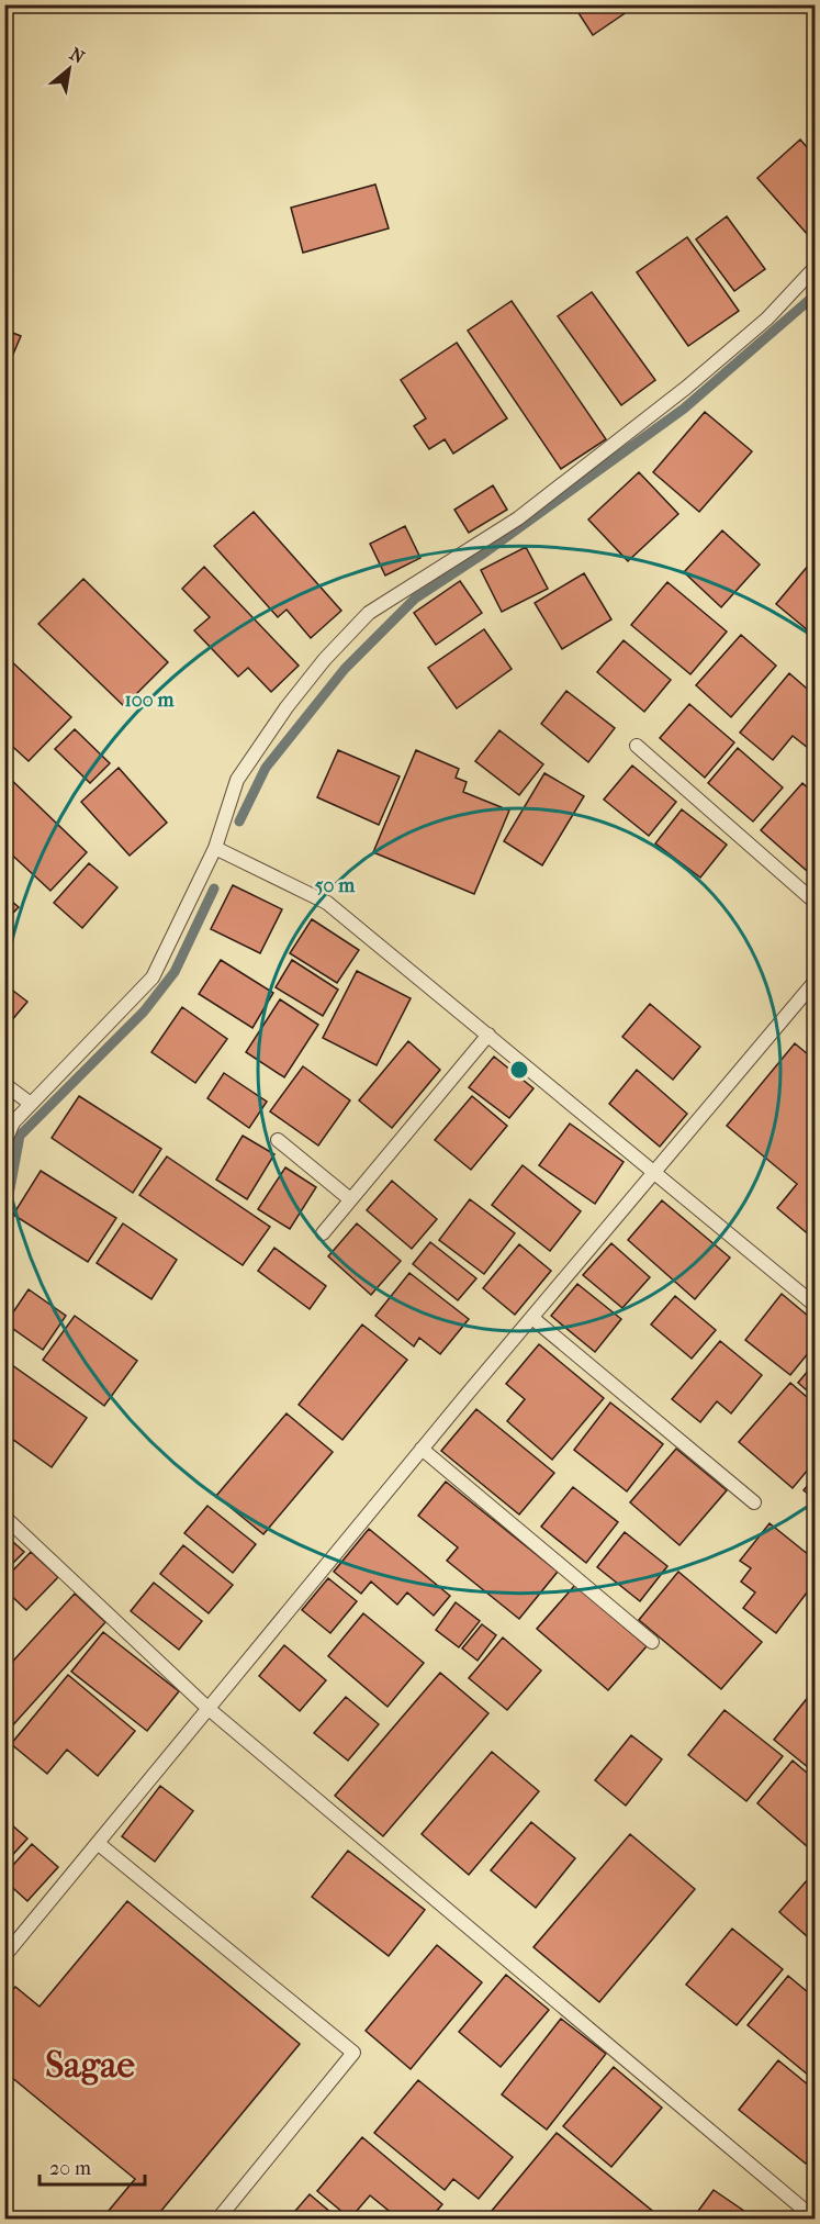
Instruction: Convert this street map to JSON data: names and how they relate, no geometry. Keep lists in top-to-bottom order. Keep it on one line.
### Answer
{"districts":["Sagae"],"scale_bar":"20 m","north":"top right","rings":["100 m","50 m"]}
